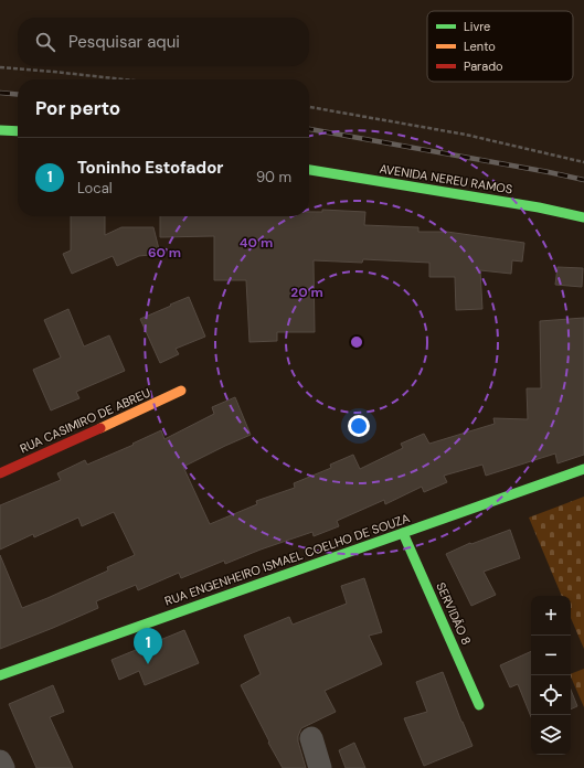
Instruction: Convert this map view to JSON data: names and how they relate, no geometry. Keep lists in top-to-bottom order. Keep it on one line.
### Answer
{"streets":{"street":["AVENIDA NEREU RAMOS","RUA CASIMIRO DE ABREU","RUA ENGENHEIRO ISMAEL COELHO DE SOUZA","SERVIDÃO 8"]},"crossings":[["RUA ENGENHEIRO ISMAEL COELHO DE SOUZA","SERVIDÃO 8"]],"legend":["Livre","Lento","Parado"],"page":{"search":"Pesquisar aqui","heading":"Por perto","list":[{"mark":"1","name":"Toninho Estofador","note":"Local","value":"90 m"}],"map_buttons":["+","−"],"pins":"1"},"rings":["40 m","60 m","20 m"]}
